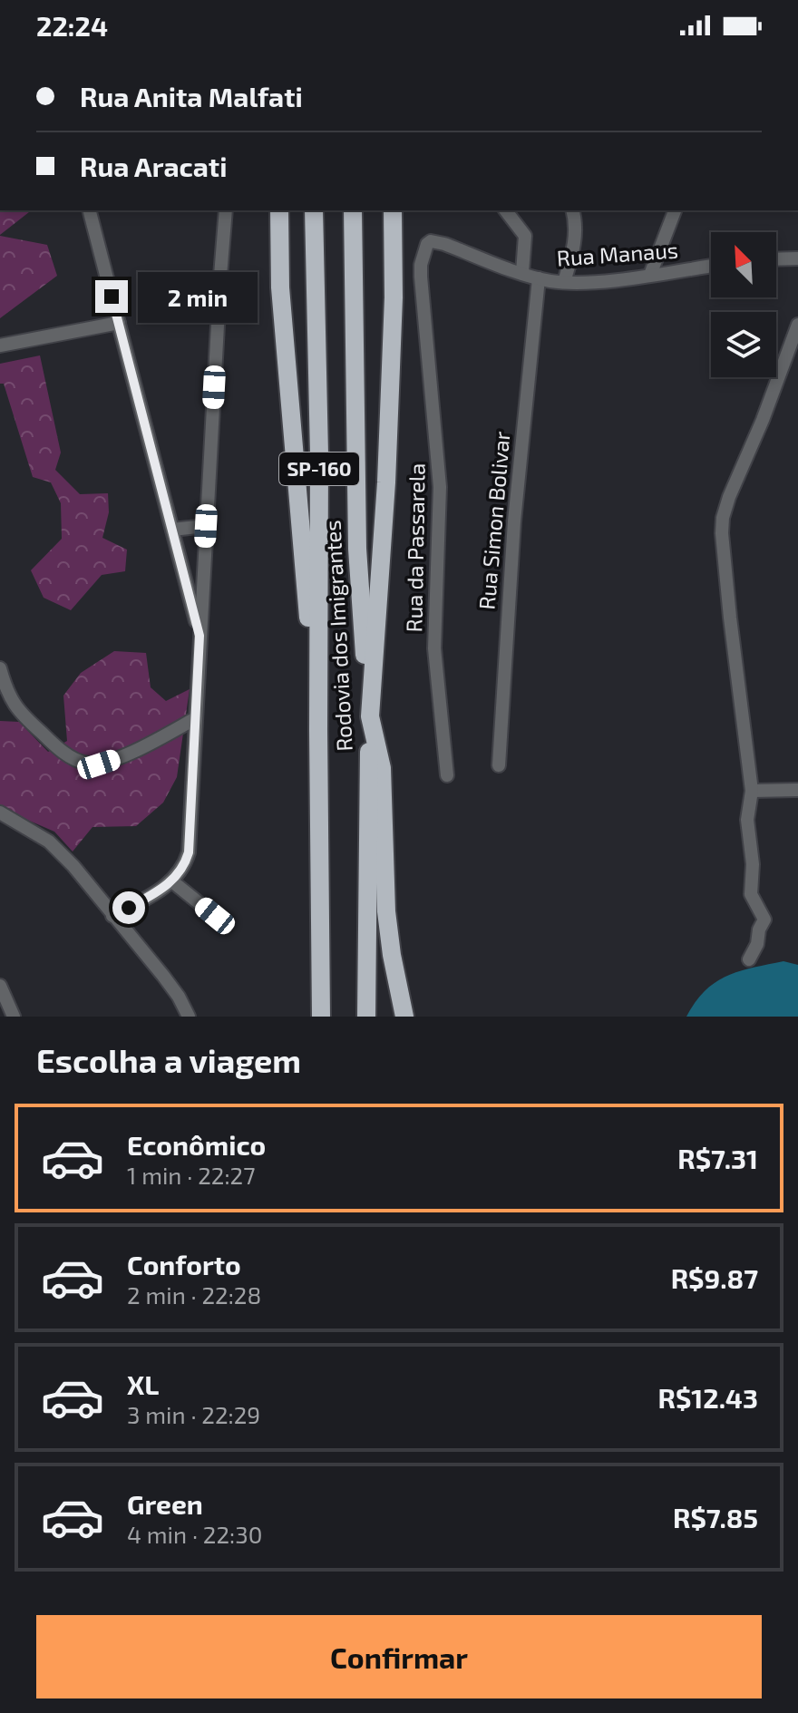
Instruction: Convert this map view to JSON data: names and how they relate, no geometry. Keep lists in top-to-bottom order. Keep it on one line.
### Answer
{"streets":{"highway":["SP-160","Rodovia dos Imigrantes"],"street":["Rua Manaus","Rua Simon Bolivar","Rua da Passarela"]},"crossings":[["Rua Manaus","Rua Simon Bolivar"],["Rua Manaus","Rua da Passarela"]],"north":"top left","page":{"status":"22:24","banner":["Rua Anita Malfati","Rua Aracati"],"bubble":"2 min","heading":"Escolha a viagem","list":[{"name":"Econômico","note":"1 min · 22:27","value":"R$7.31"},{"name":"Conforto","note":"2 min · 22:28","value":"R$9.87"},{"name":"XL","note":"3 min · 22:29","value":"R$12.43"},{"name":"Green","note":"4 min · 22:30","value":"R$7.85"}],"buttons":"Confirmar"}}
